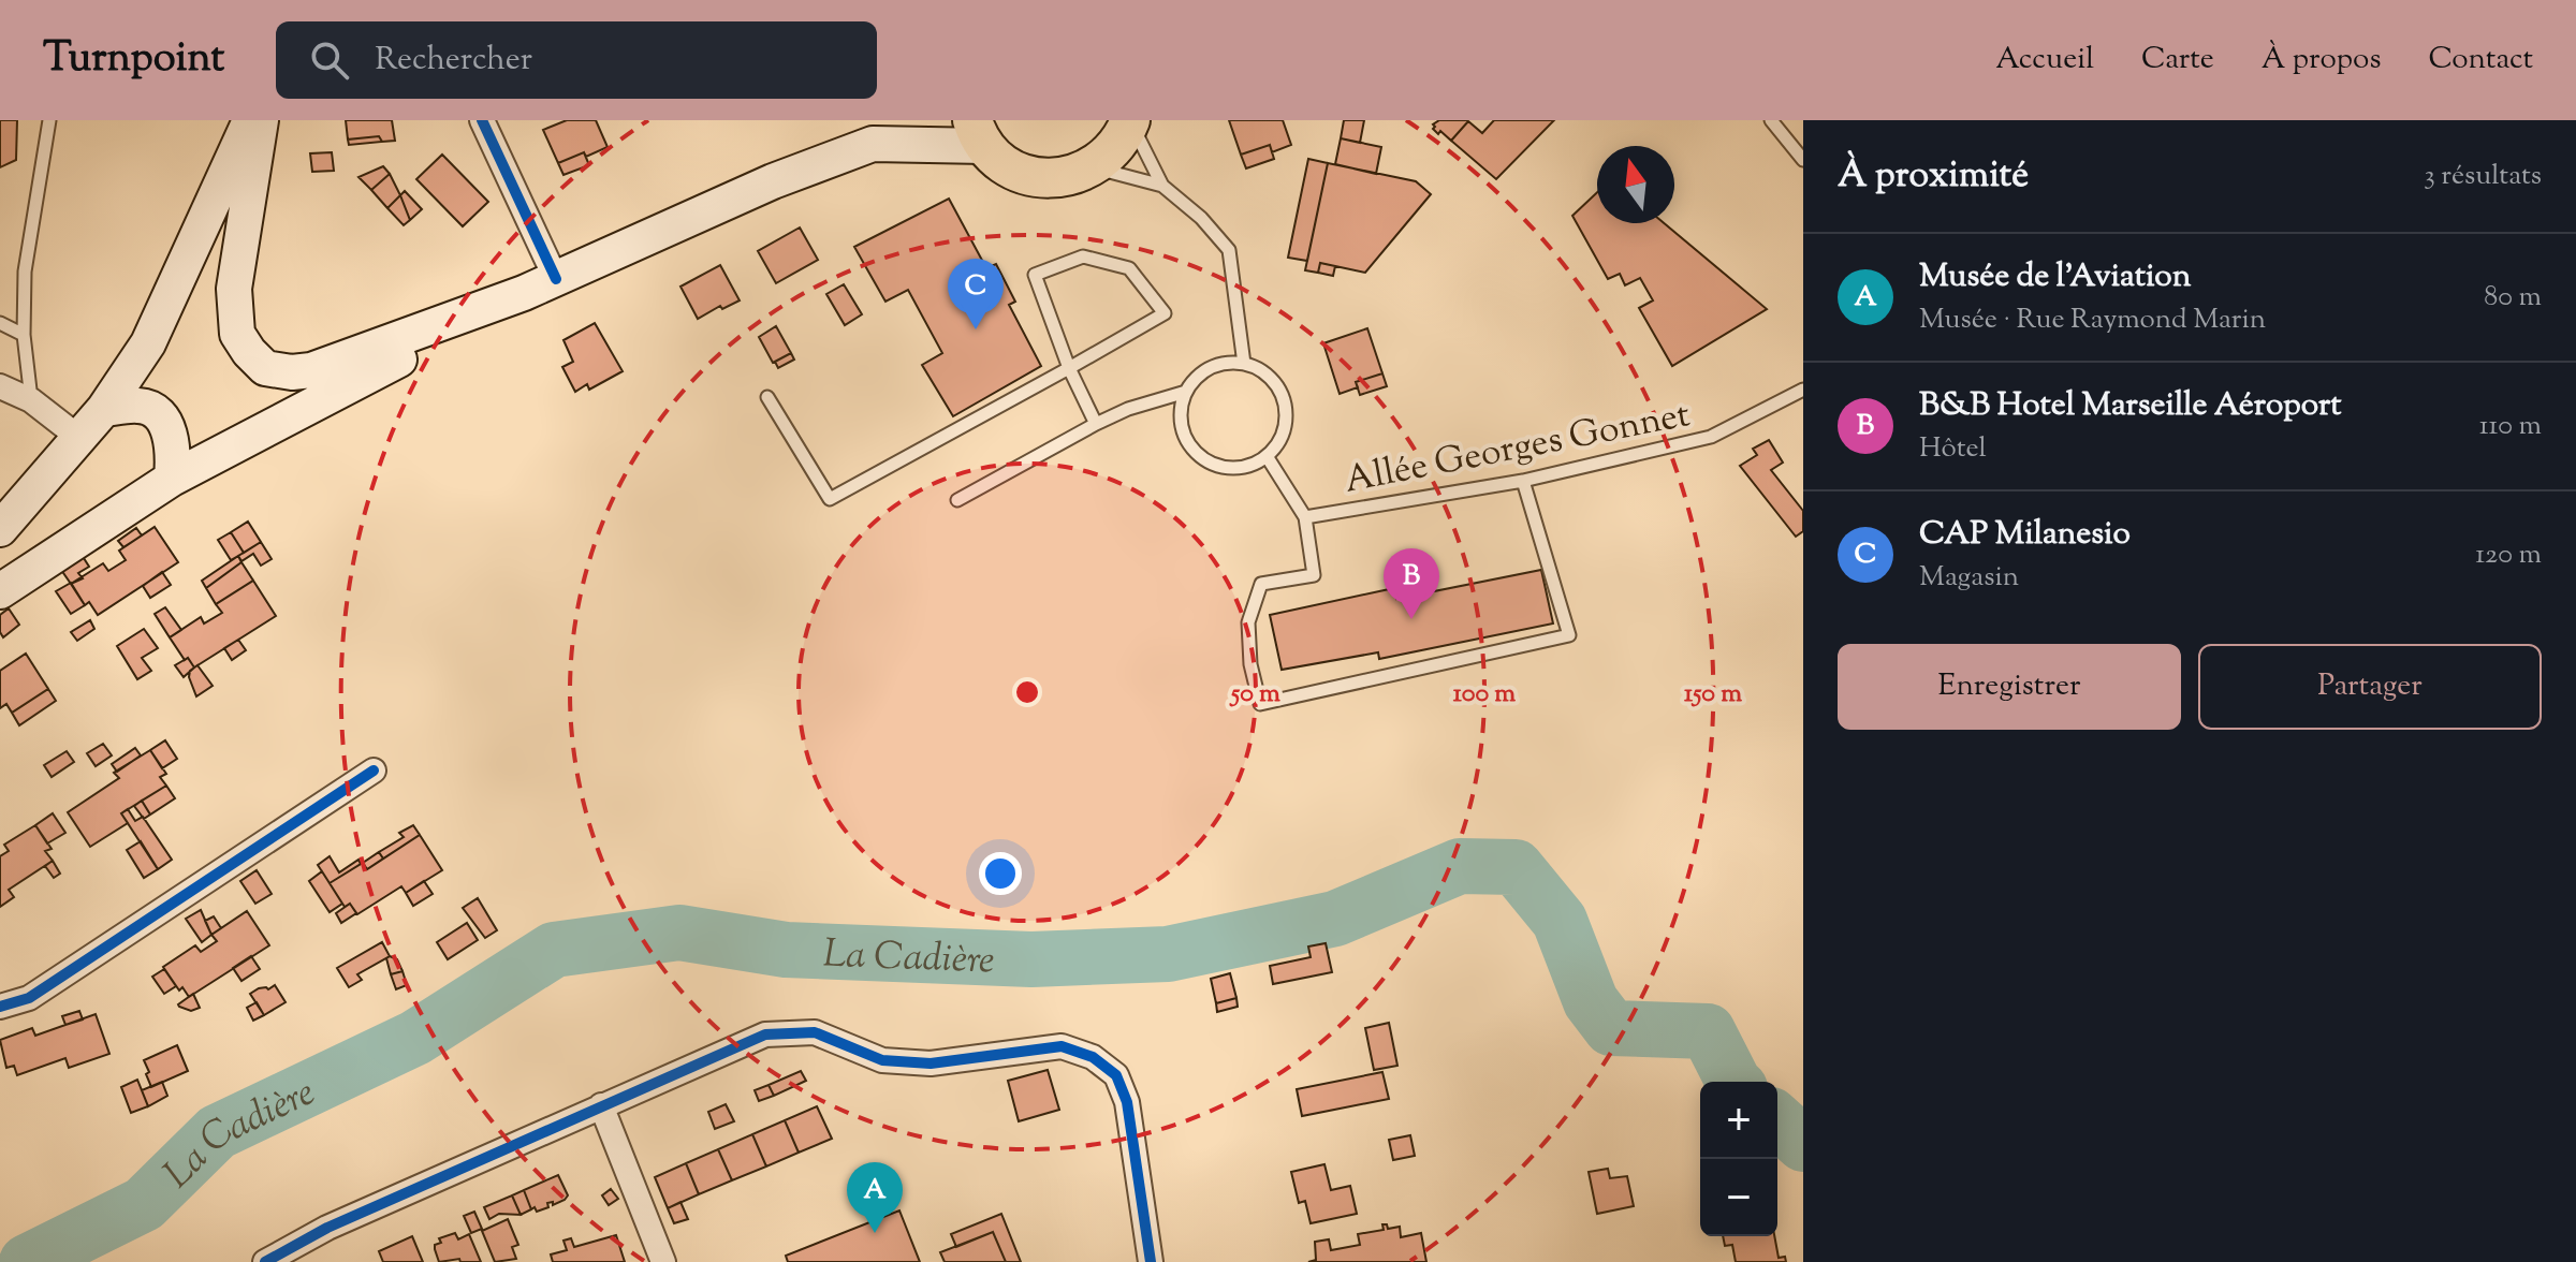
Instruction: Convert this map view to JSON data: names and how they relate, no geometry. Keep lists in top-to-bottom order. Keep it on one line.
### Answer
{"streets":{"lane":["Allée Georges Gonnet"]},"water":["La Cadière"],"north":"top","page":{"header":"Turnpoint","search":"Rechercher","nav":["Accueil","Carte","À propos","Contact"],"heading":["À proximité","3 résultats"],"list":[{"mark":"A","name":"Musée de l'Aviation","note":"Musée · Rue Raymond Marin","value":"80 m"},{"mark":"B","name":"B&B Hotel Marseille Aéroport","note":"Hôtel","value":"110 m"},{"mark":"C","name":"CAP Milanesio","note":"Magasin","value":"120 m"}],"pins":["C","B","A"],"buttons":["Enregistrer","Partager"],"map_buttons":["+","−"]},"rings":["50 m","100 m","150 m"]}
